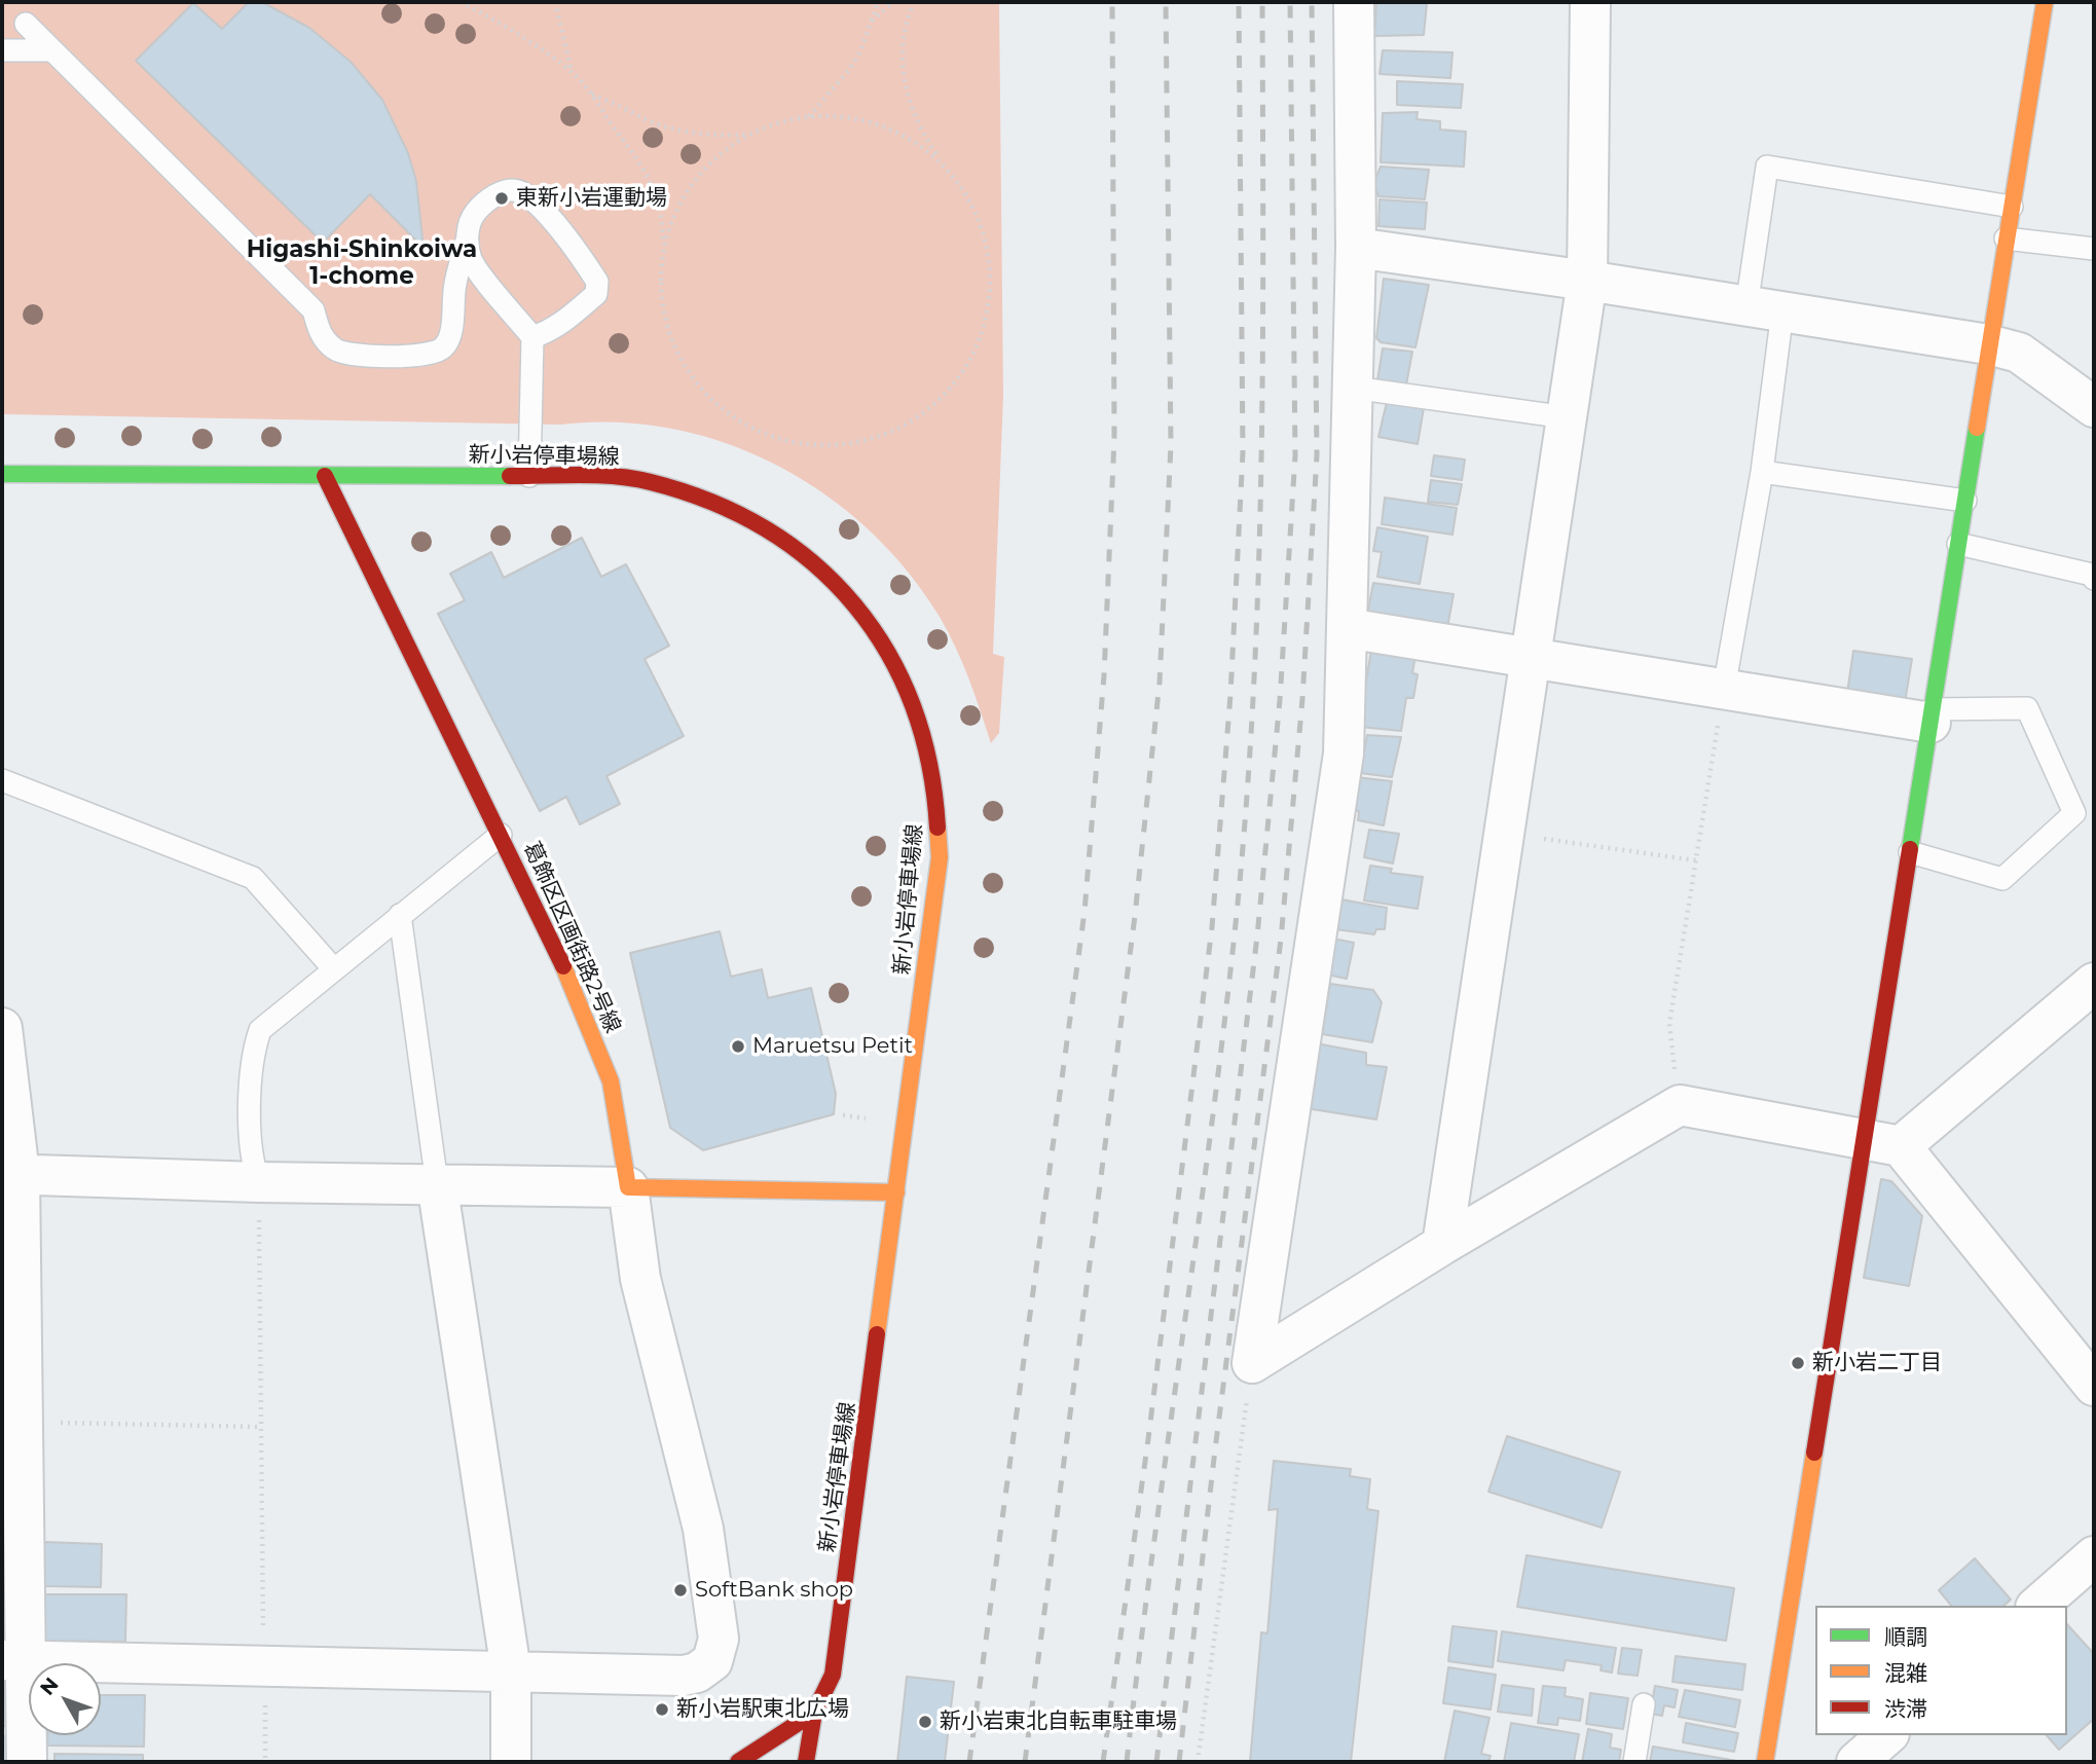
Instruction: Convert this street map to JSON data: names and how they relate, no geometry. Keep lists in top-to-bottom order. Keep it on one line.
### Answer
{"streets":{"street":["新小岩停車場線","葛飾区区画街路2号線"]},"crossings":[["新小岩停車場線","葛飾区区画街路2号線"]],"districts":["Higashi-Shinkoiwa 1-chome"],"places":["東新小岩運動場","Maruetsu Petit","新小岩二丁目","SoftBank shop","新小岩駅東北広場","新小岩東北自転車駐車場"],"legend":["順調","混雑","渋滞"],"north":"top left"}
